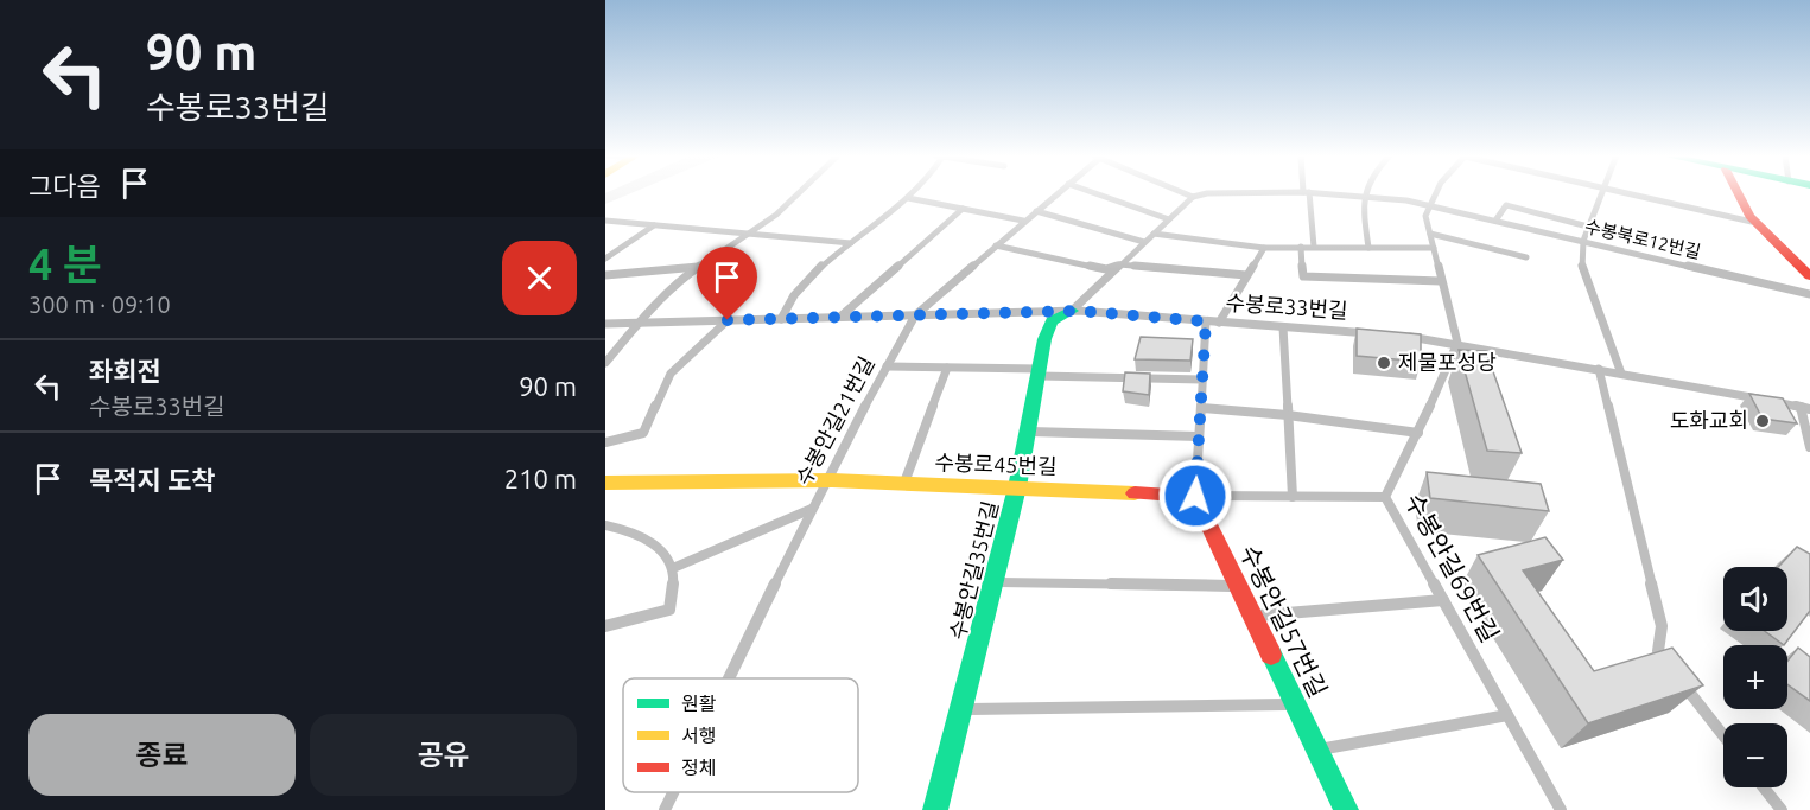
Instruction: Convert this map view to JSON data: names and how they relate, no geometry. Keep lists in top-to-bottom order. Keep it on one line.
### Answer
{"streets":{"street":["수봉로45번길","수봉안길35번길","수봉안길57번길"],"lane":["수봉북로12번길","수봉로33번길","수봉안길21번길","수봉안길69번길"]},"crossings":[["수봉북로12번길","수봉안길35번길"],["수봉로33번길","수봉안길21번길"],["수봉로33번길","수봉안길35번길"],["수봉로33번길","수봉안길57번길"],["수봉안길21번길","수봉로45번길"],["수봉로45번길","수봉안길69번길"],["수봉로45번길","수봉안길35번길"],["수봉로45번길","수봉안길57번길"]],"places":["제물포성당","도화교회"],"legend":["원활","서행","정체"],"page":{"turn":["90 m","수봉로33번길"],"then":"그다음","heading":["4 분","300 m · 09:10"],"list":[{"name":"좌회전","note":"수봉로33번길","value":"90 m"},{"name":"목적지 도착","value":"210 m"}],"map_buttons":["+","−"],"buttons":["종료","공유"]}}
